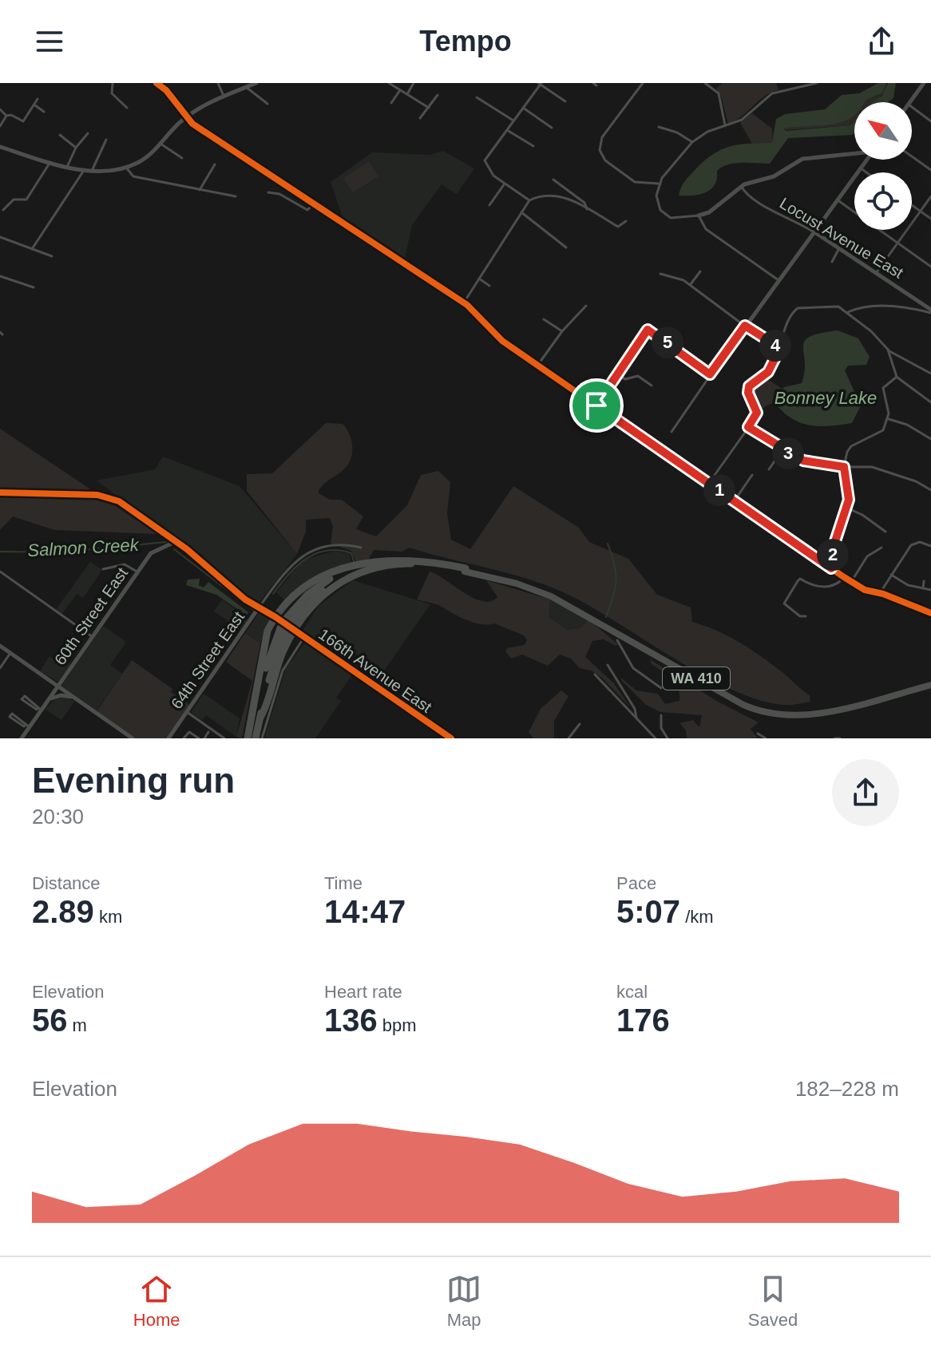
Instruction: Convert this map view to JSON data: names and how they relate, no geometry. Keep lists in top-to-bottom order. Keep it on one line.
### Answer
{"streets":{"highway":["WA 410"],"street":["Locust Avenue East","60th Street East","64th Street East","166th Avenue East"]},"crossings":[["60th Street East","166th Avenue East"],["64th Street East","166th Avenue East"],["166th Avenue East","WA 410"]],"water":["Bonney Lake","Salmon Creek"],"north":"top left","page":{"header":"Tempo","pins":["5","4","3","1","2"],"heading":["Evening run","20:30"],"stats":[["Distance","2.89 km"],["Time","14:47"],["Pace","5:07 /km"],["Elevation","56 m"],["Heart rate","136 bpm"],["kcal","176"]],"chart":["Elevation","182–228 m"],"tabs":["Home","Map","Saved"]}}
